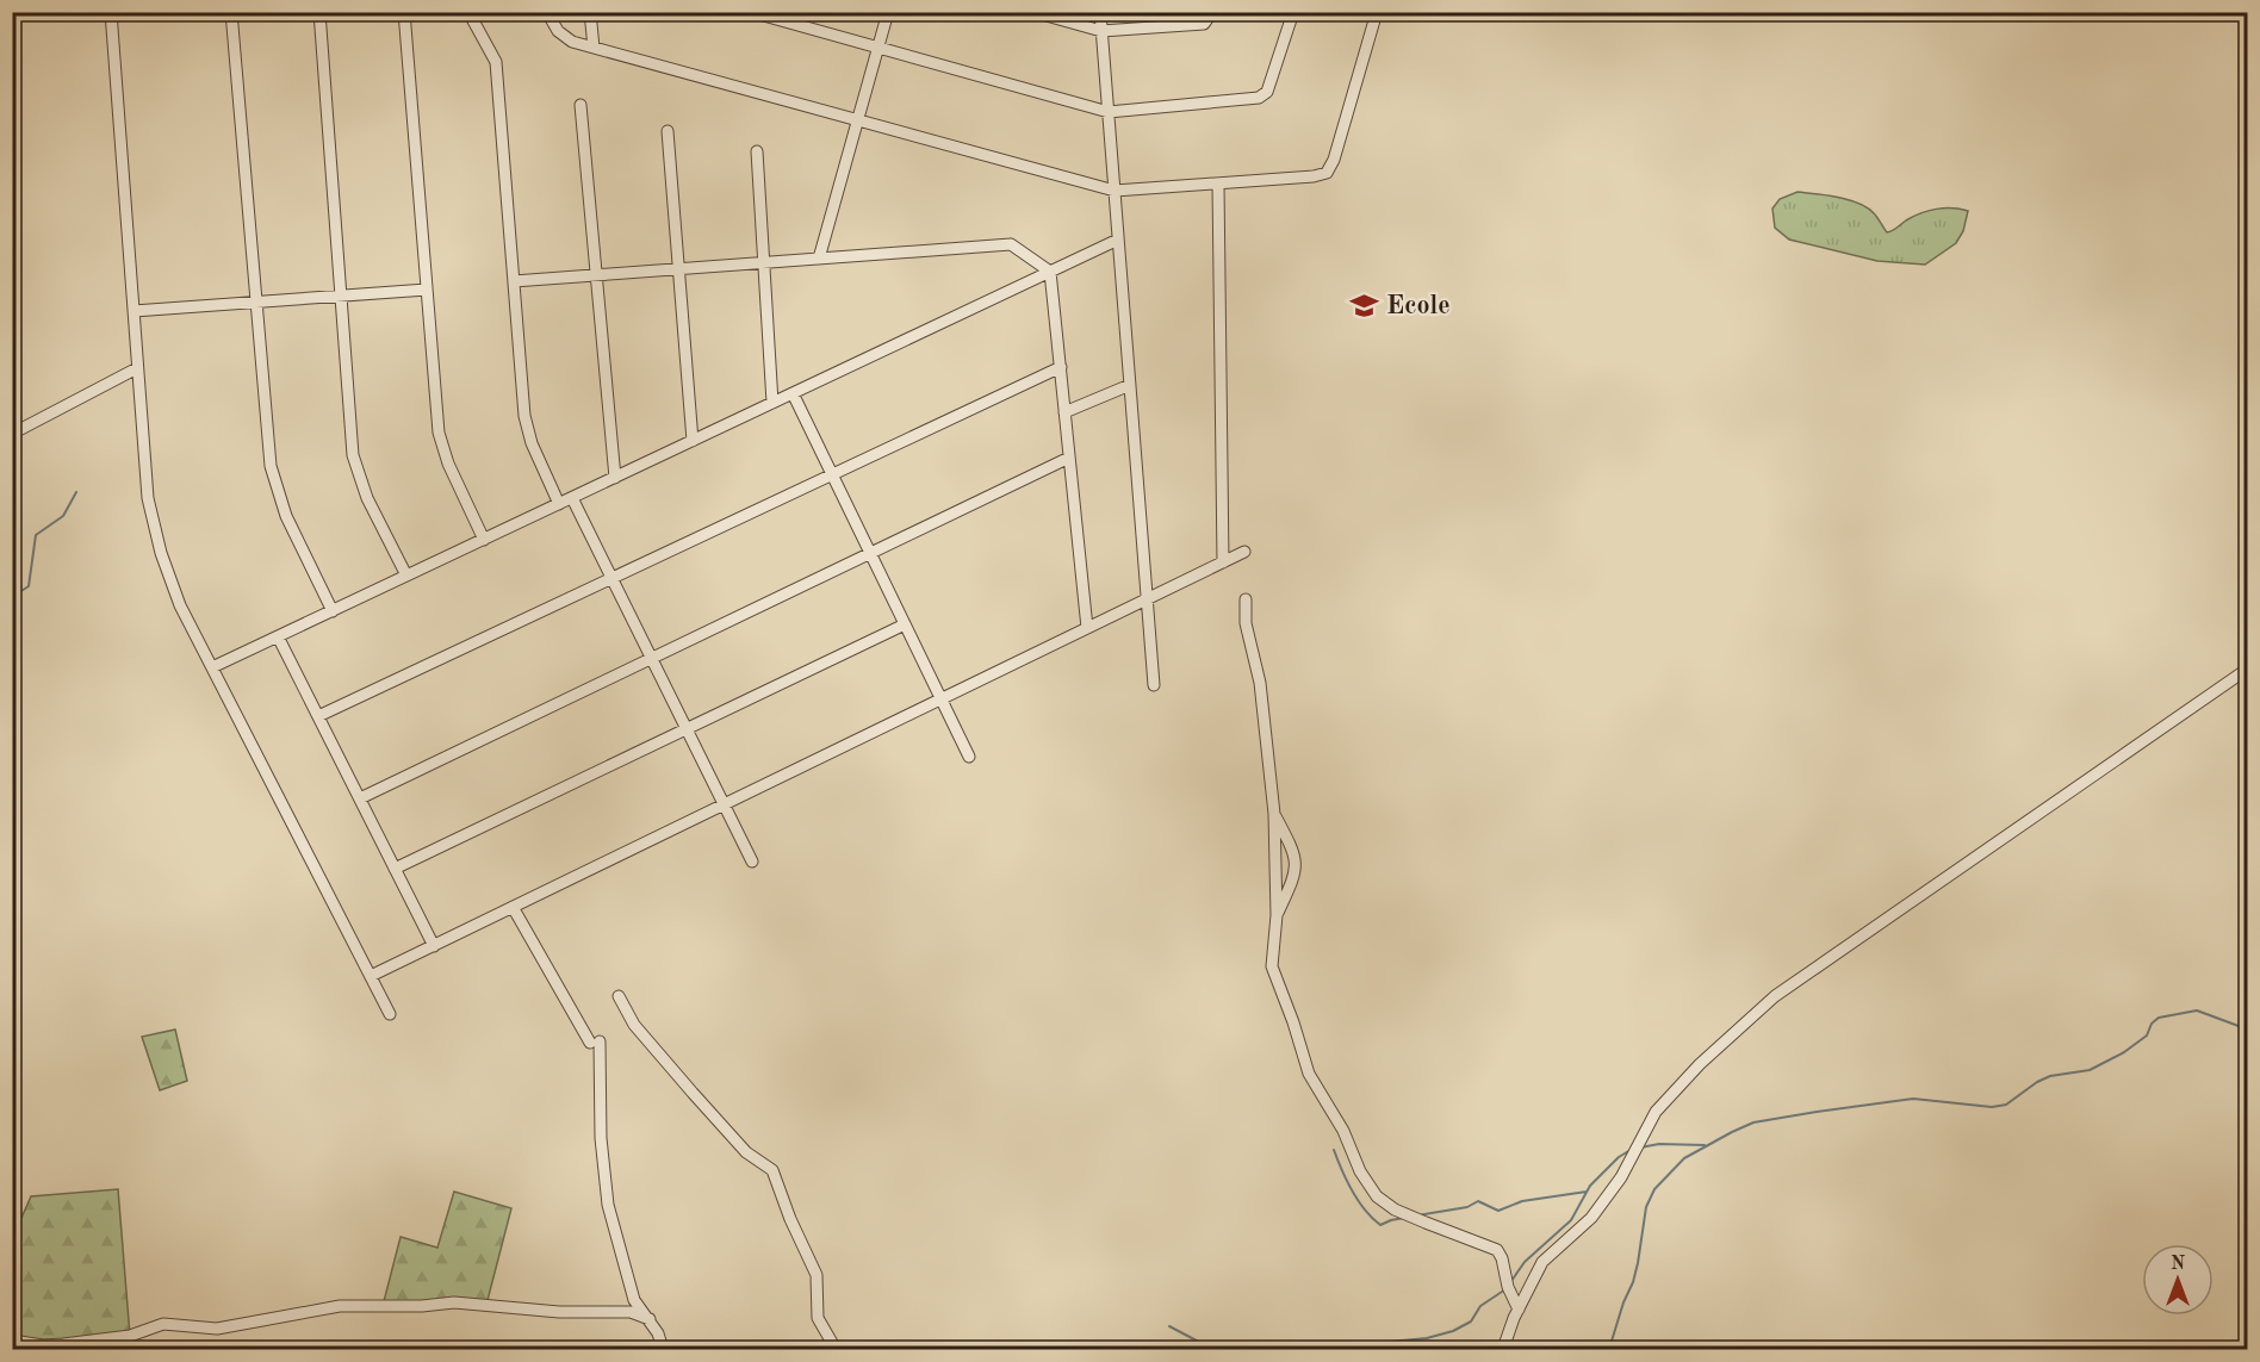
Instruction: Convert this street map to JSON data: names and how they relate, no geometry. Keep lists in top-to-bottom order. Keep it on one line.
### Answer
{"places":{"school or university":["Ecole"]},"north":"top"}
